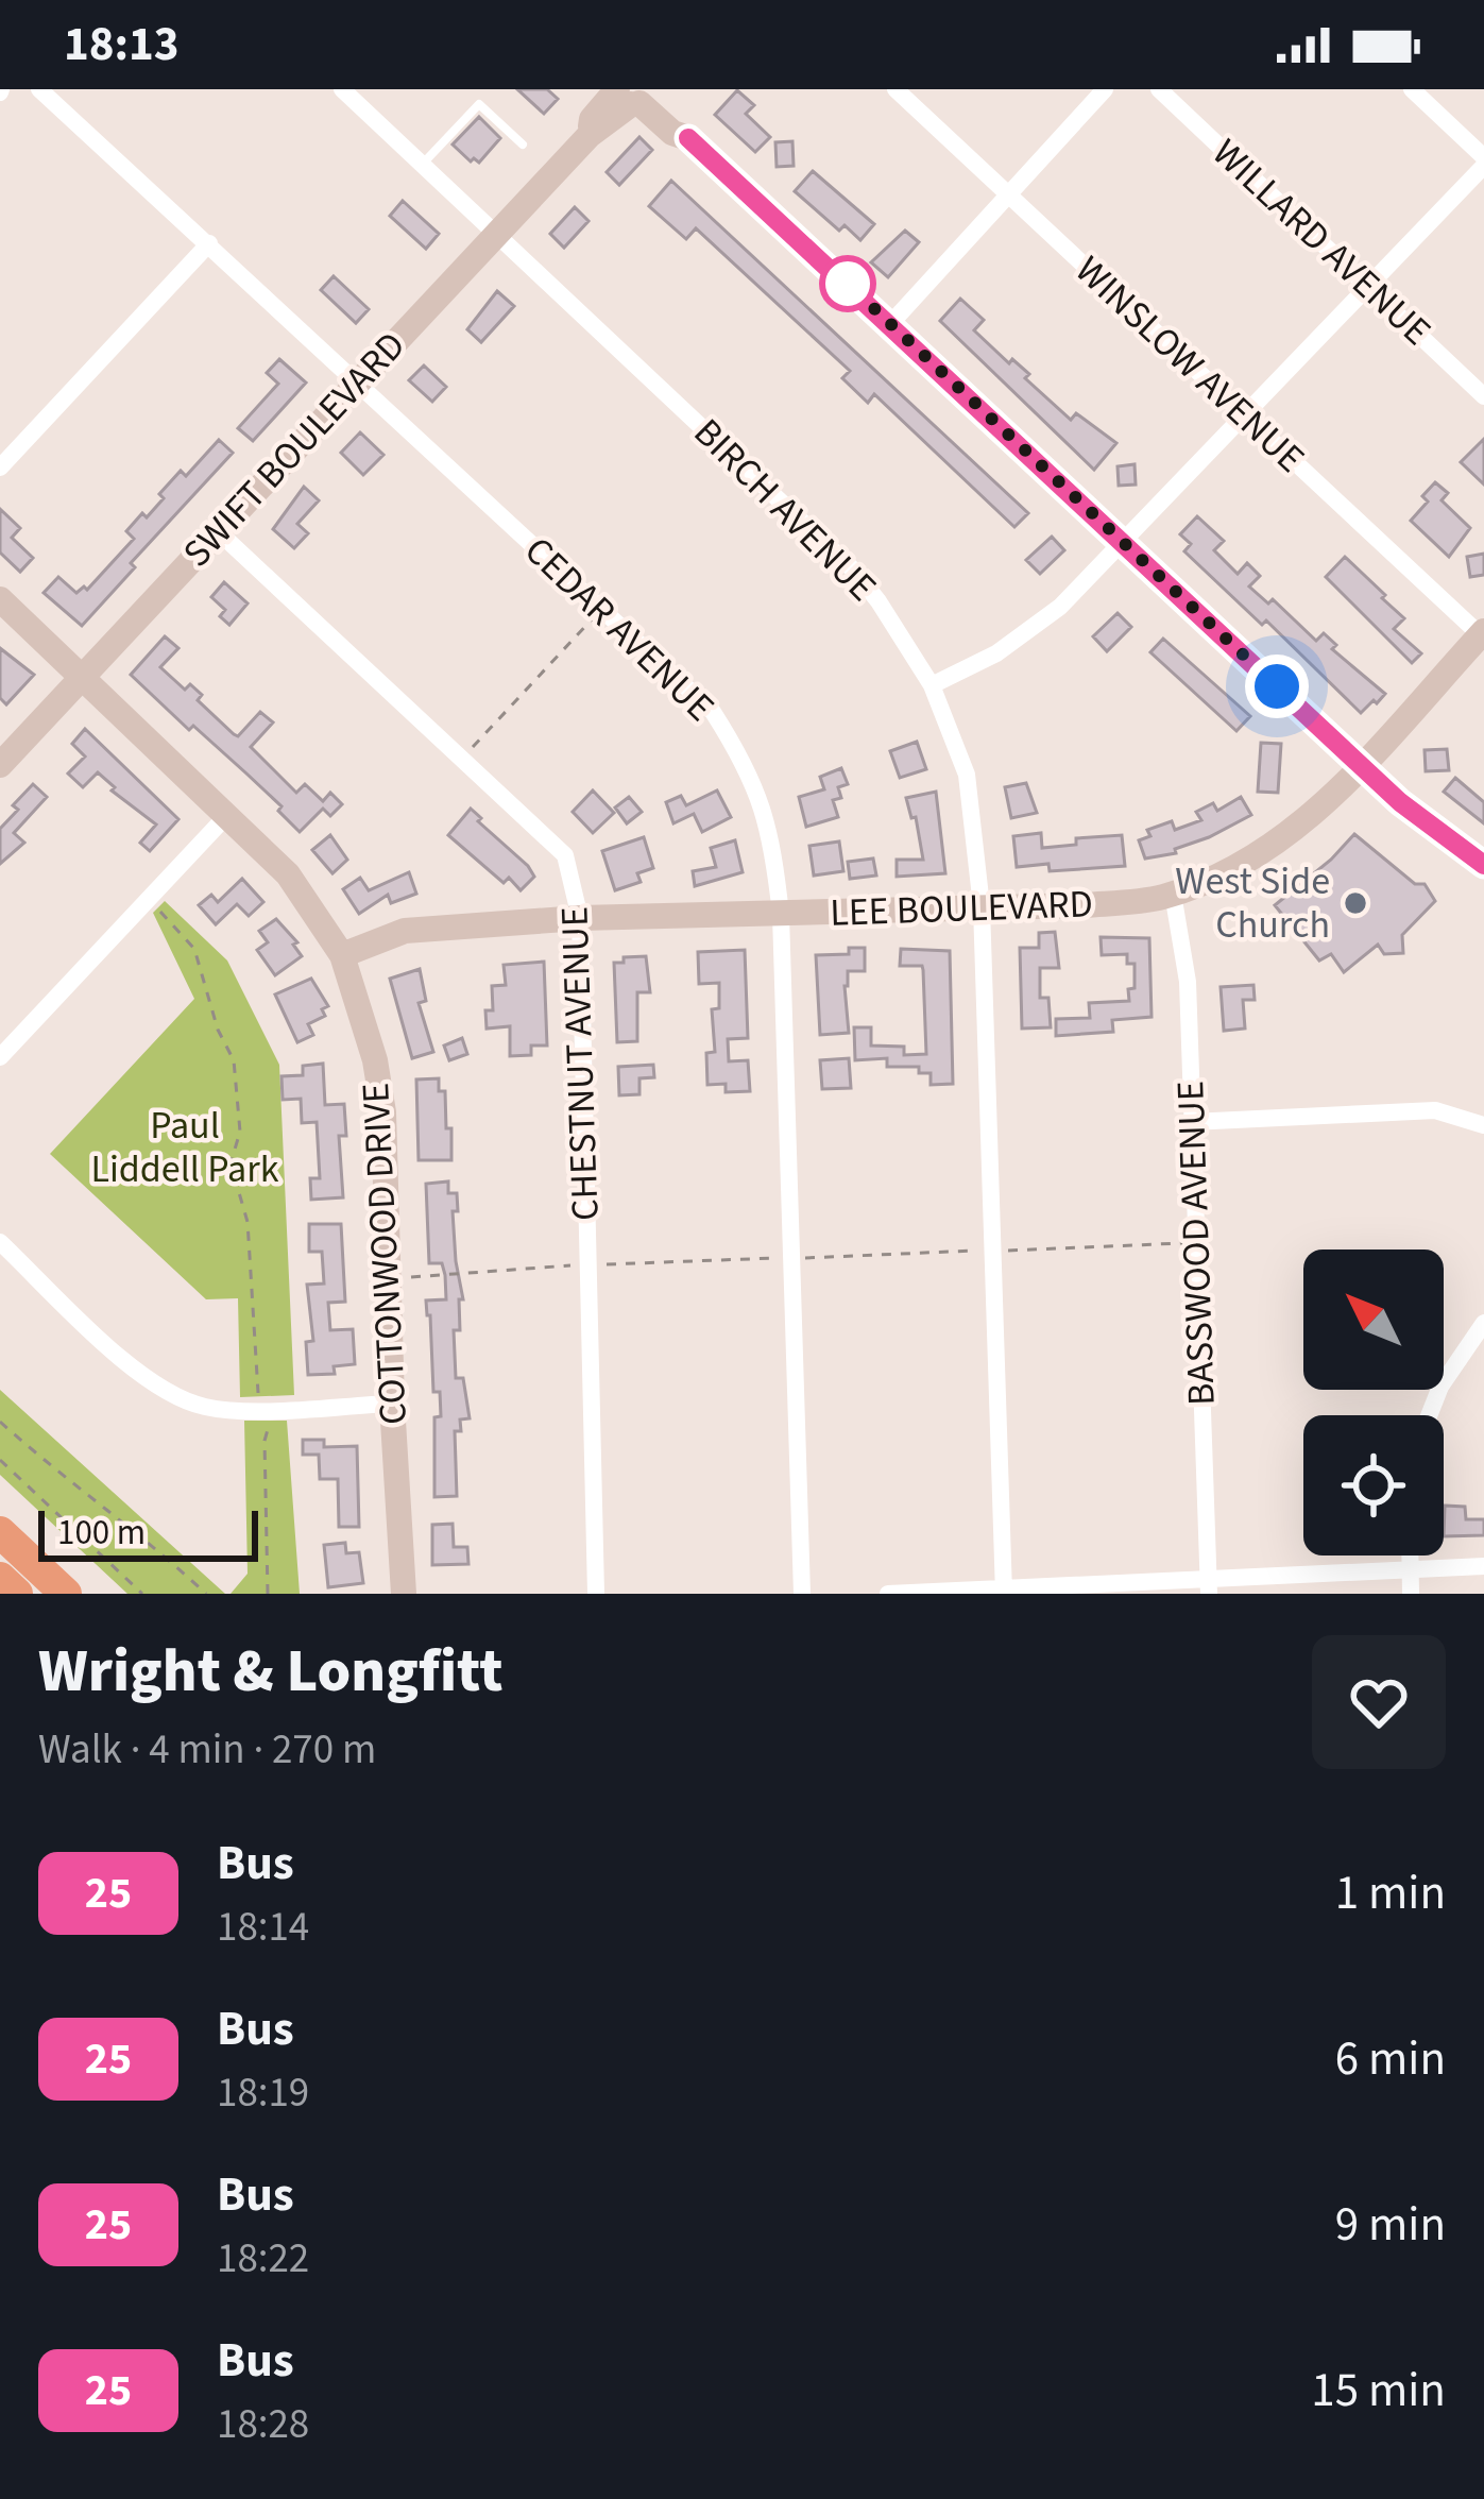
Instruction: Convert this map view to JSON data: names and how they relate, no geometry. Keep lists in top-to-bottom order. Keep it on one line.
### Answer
{"streets":{"street":["WILLARD AVENUE","WINSLOW AVENUE","SWIFT BOULEVARD","BIRCH AVENUE","CEDAR AVENUE","LEE BOULEVARD","CHESTNUT AVENUE","BASSWOOD AVENUE","COTTONWOOD DRIVE"]},"crossings":[["WINSLOW AVENUE","LEE BOULEVARD"],["SWIFT BOULEVARD","BIRCH AVENUE"],["SWIFT BOULEVARD","CEDAR AVENUE"],["SWIFT BOULEVARD","CHESTNUT AVENUE"],["SWIFT BOULEVARD","COTTONWOOD DRIVE"],["BIRCH AVENUE","LEE BOULEVARD"],["CEDAR AVENUE","LEE BOULEVARD"],["LEE BOULEVARD","CHESTNUT AVENUE"],["LEE BOULEVARD","BASSWOOD AVENUE"],["LEE BOULEVARD","COTTONWOOD DRIVE"]],"parks":["Paul Liddell Park"],"places":["West Side Church"],"lines":["bus line 25"],"scale_bar":"100 m","north":"top left","page":{"status":"18:13","scale":"100 m","heading":["Wright & Longfitt","Walk · 4 min · 270 m"],"list":[{"mark":"25","name":"Bus","note":"18:14","value":"1 min"},{"mark":"25","name":"Bus","note":"18:19","value":"6 min"},{"mark":"25","name":"Bus","note":"18:22","value":"9 min"},{"mark":"25","name":"Bus","note":"18:28","value":"15 min"}]}}
